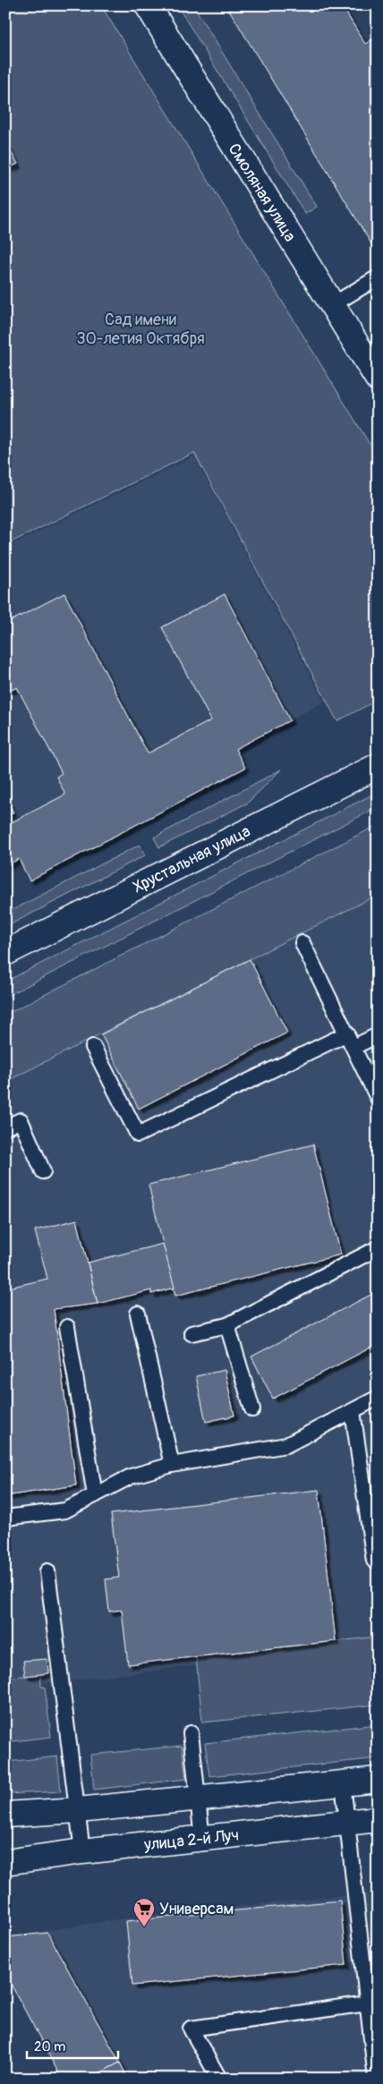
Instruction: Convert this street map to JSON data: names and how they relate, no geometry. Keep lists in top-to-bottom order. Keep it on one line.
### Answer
{"streets":{"street":["Смоляная улица","Хрустальная улица","улица 2-й Луч"]},"parks":["Сад имени 30-летия Октября"],"places":{"supermarket":["Универсам"]},"scale_bar":"20 m"}
